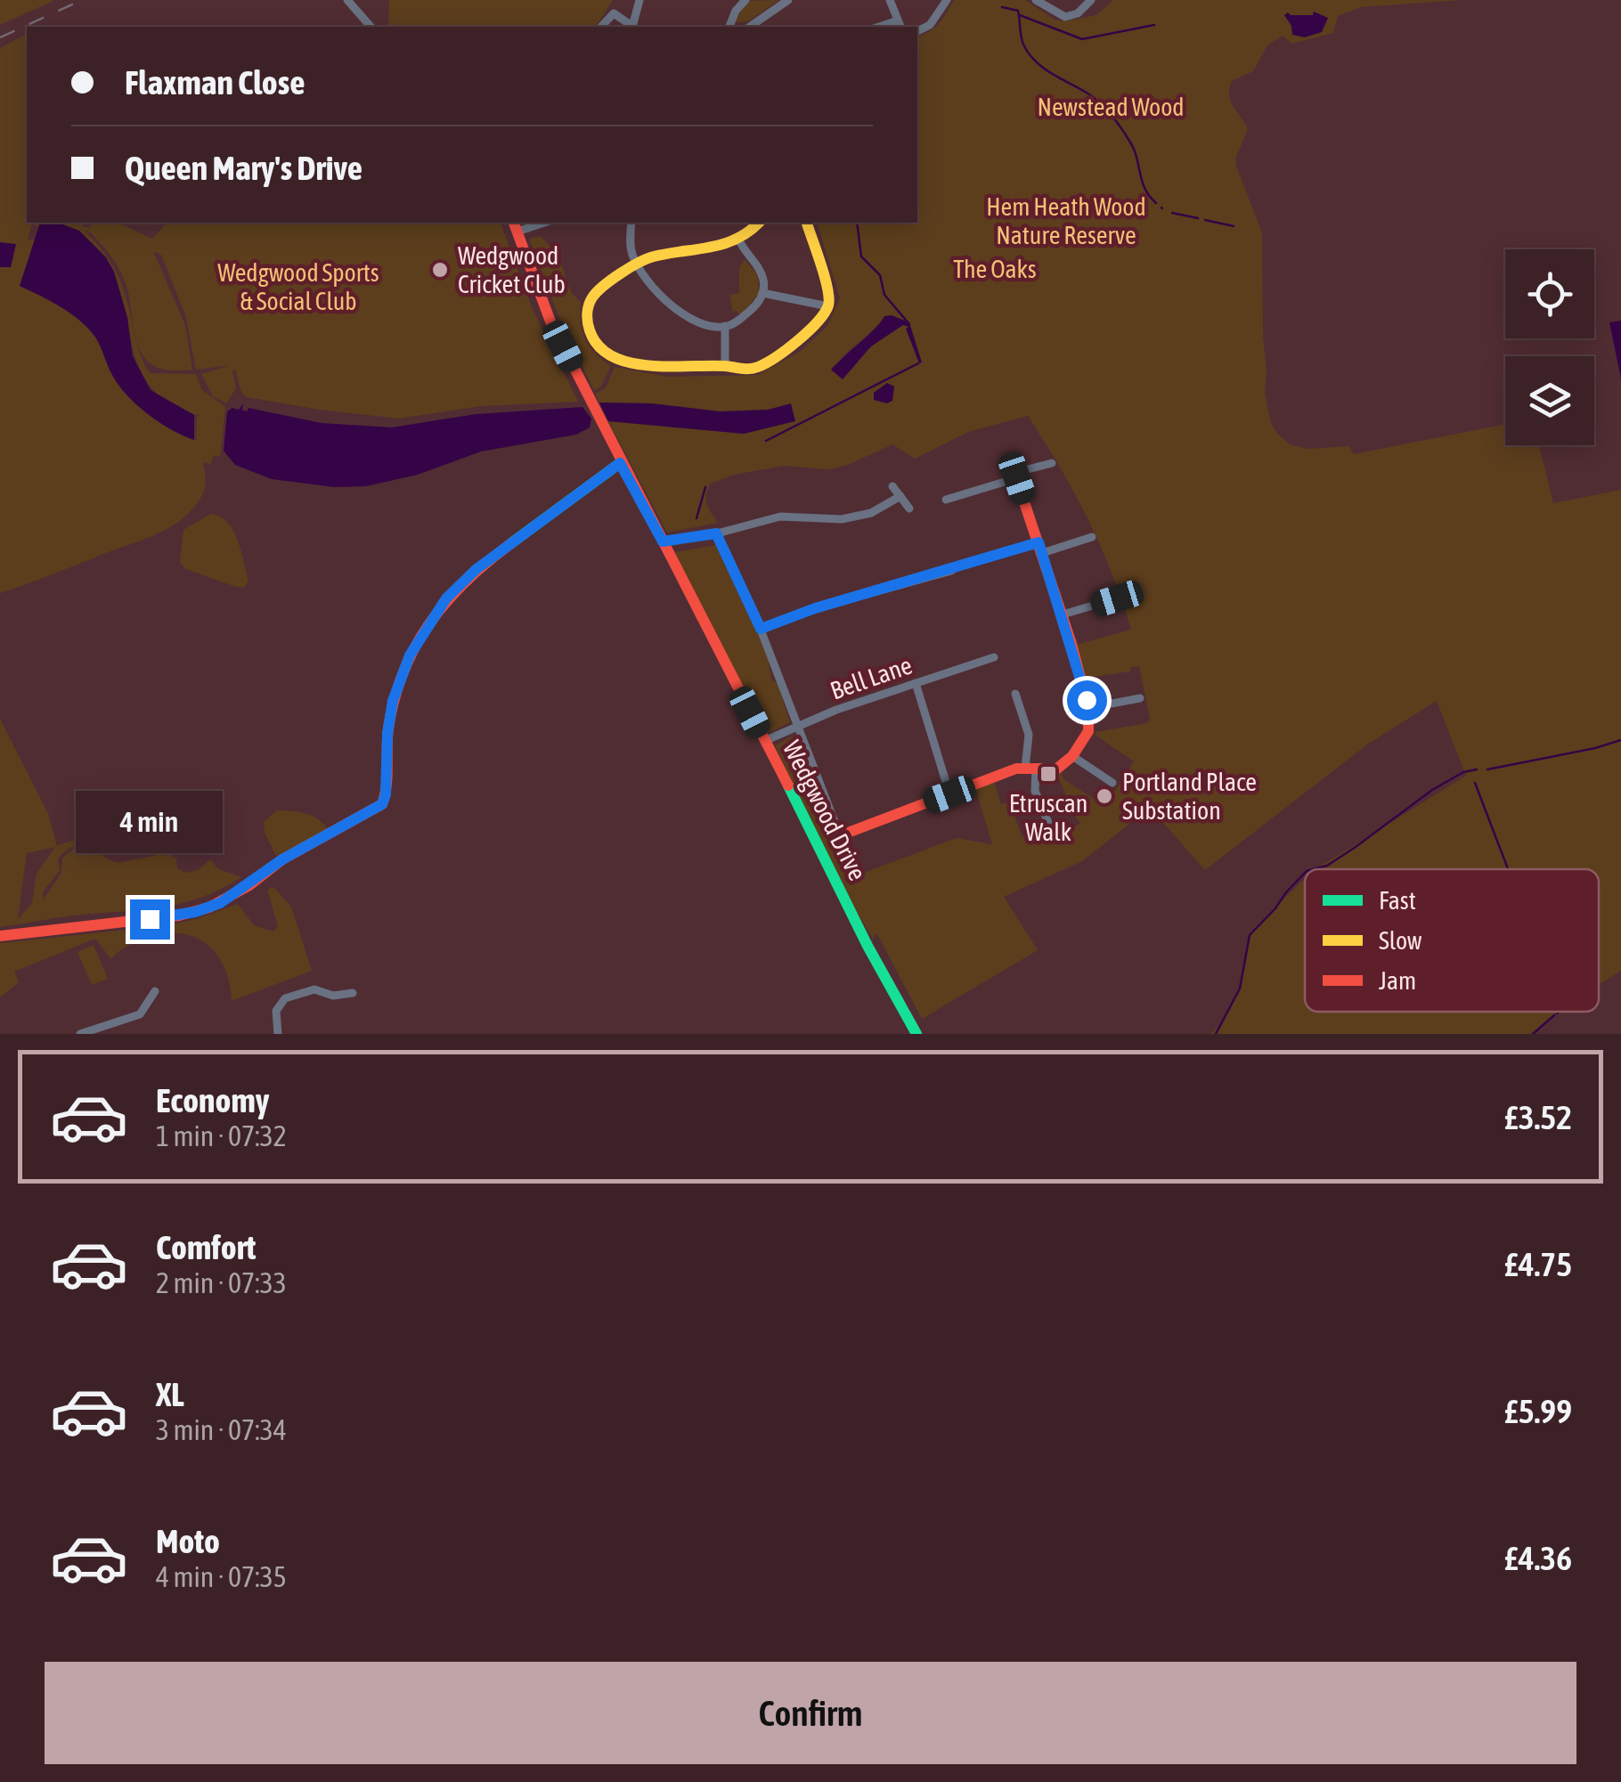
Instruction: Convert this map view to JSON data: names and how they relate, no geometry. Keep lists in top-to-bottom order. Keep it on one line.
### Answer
{"streets":{"street":["Bell Lane","Wedgwood Drive"]},"crossings":[["Bell Lane","Wedgwood Drive"]],"parks":["Newstead Wood","Hem Heath Wood Nature Reserve","The Oaks","Wedgwood Sports & Social Club"],"places":{"other":["Wedgwood Cricket Club","Portland Place Substation"],"transit":["Etruscan Walk"]},"legend":["Fast","Slow","Jam"],"page":{"banner":["Flaxman Close","Queen Mary's Drive"],"bubble":"4 min","list":[{"name":"Economy","note":"1 min · 07:32","value":"£3.52"},{"name":"Comfort","note":"2 min · 07:33","value":"£4.75"},{"name":"XL","note":"3 min · 07:34","value":"£5.99"},{"name":"Moto","note":"4 min · 07:35","value":"£4.36"}],"buttons":"Confirm"}}
